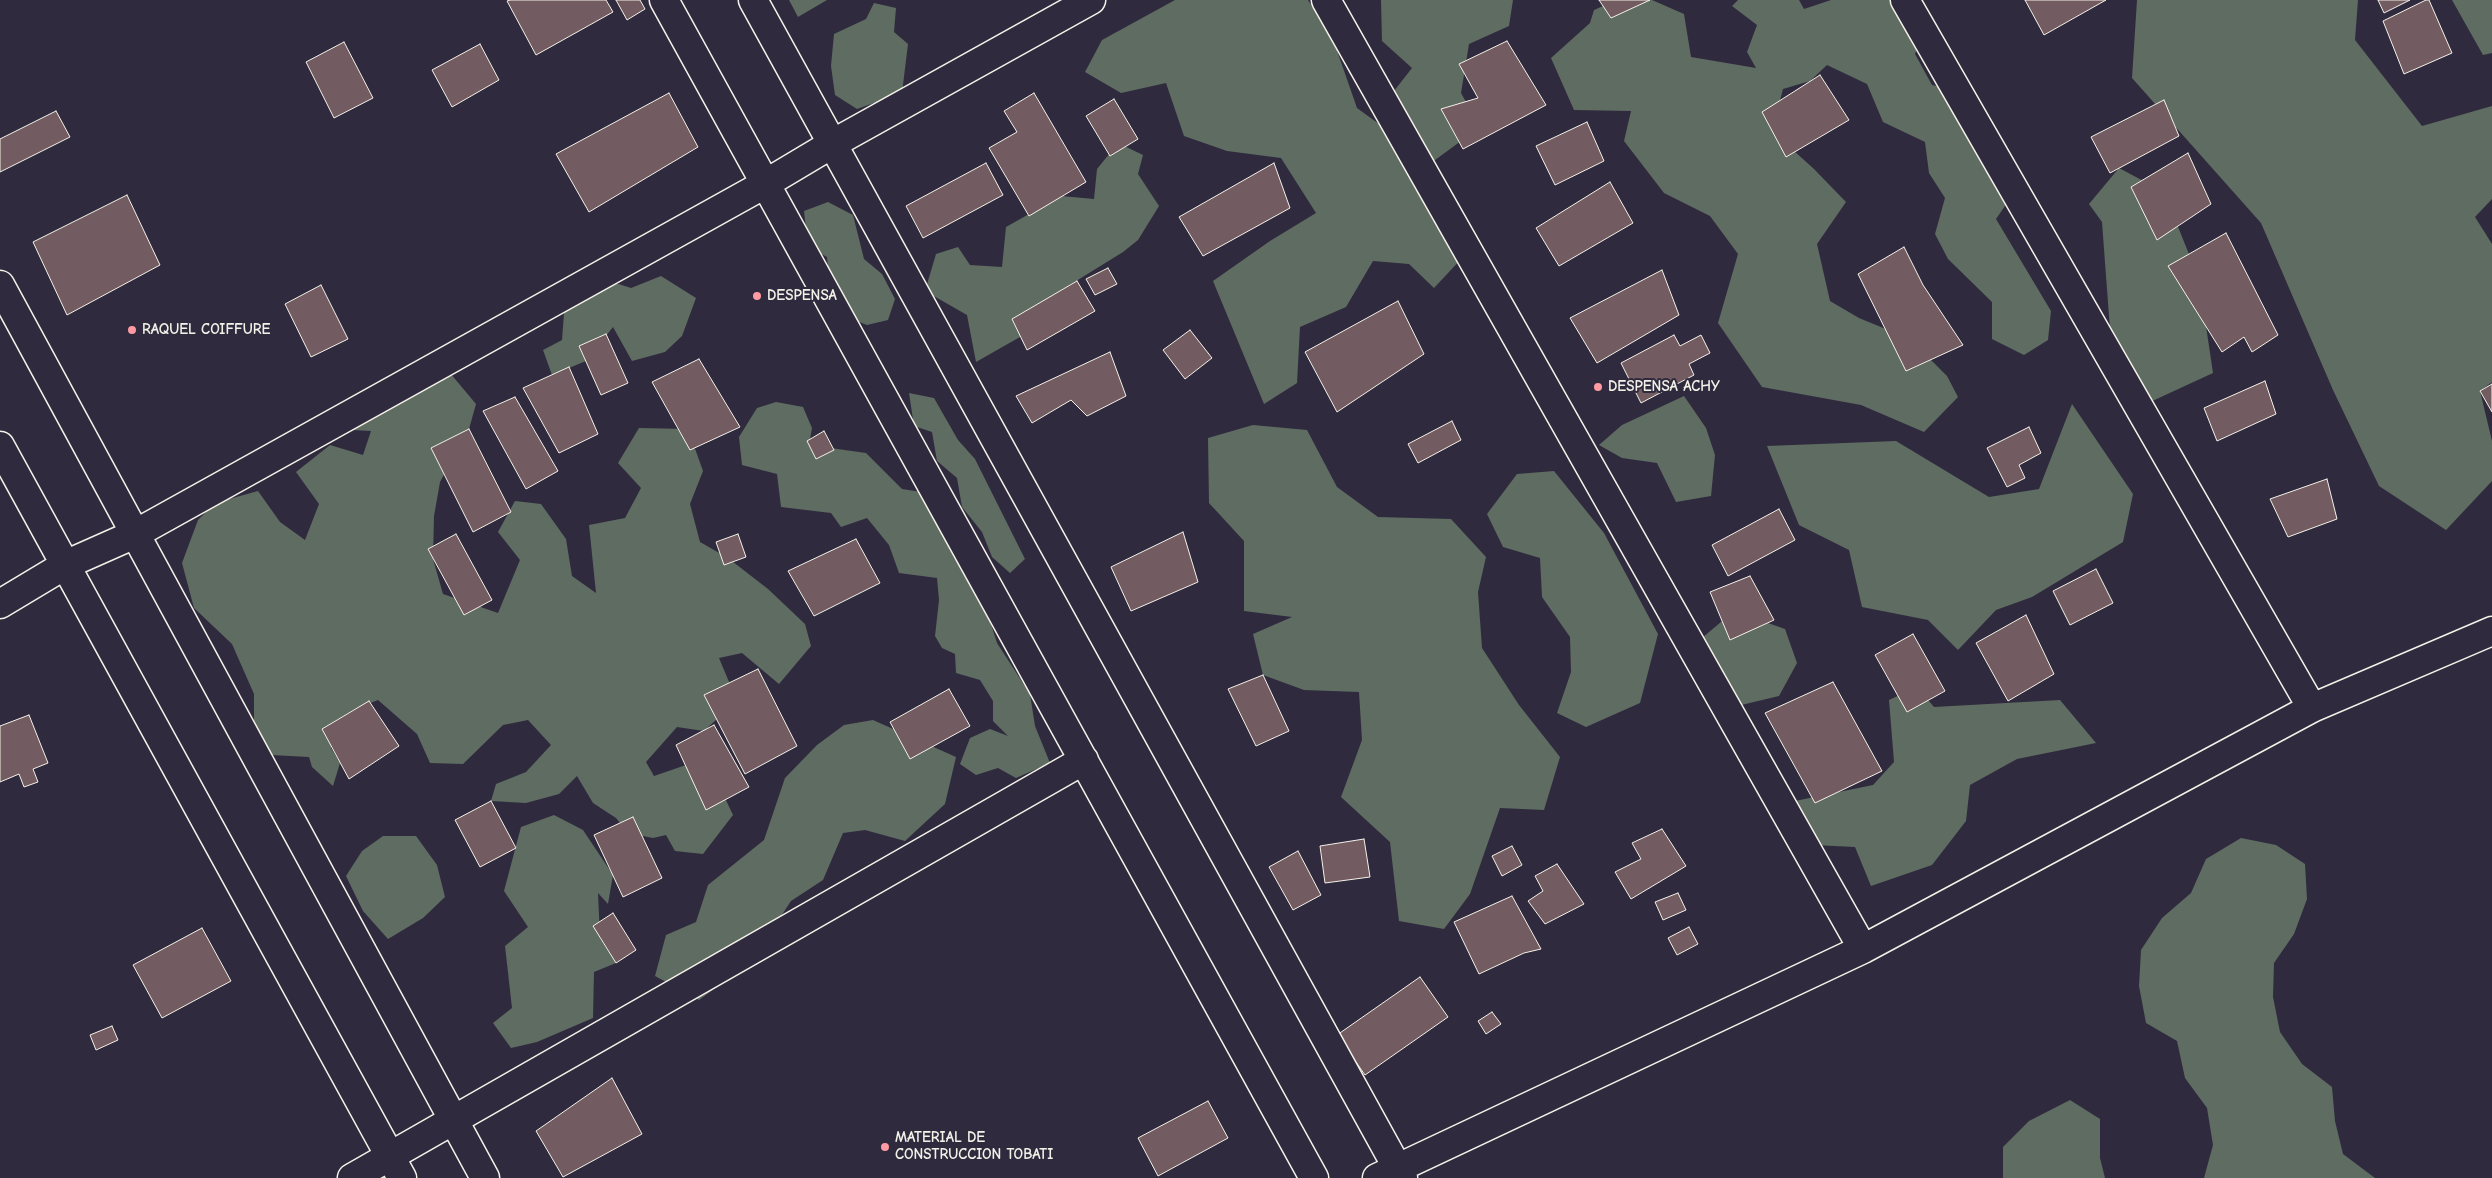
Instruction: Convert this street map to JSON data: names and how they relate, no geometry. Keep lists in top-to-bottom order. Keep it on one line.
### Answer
{"places":["DESPENSA","RAQUEL COIFFURE","DESPENSA ACHY","MATERIAL DE CONSTRUCCION TOBATI"]}
